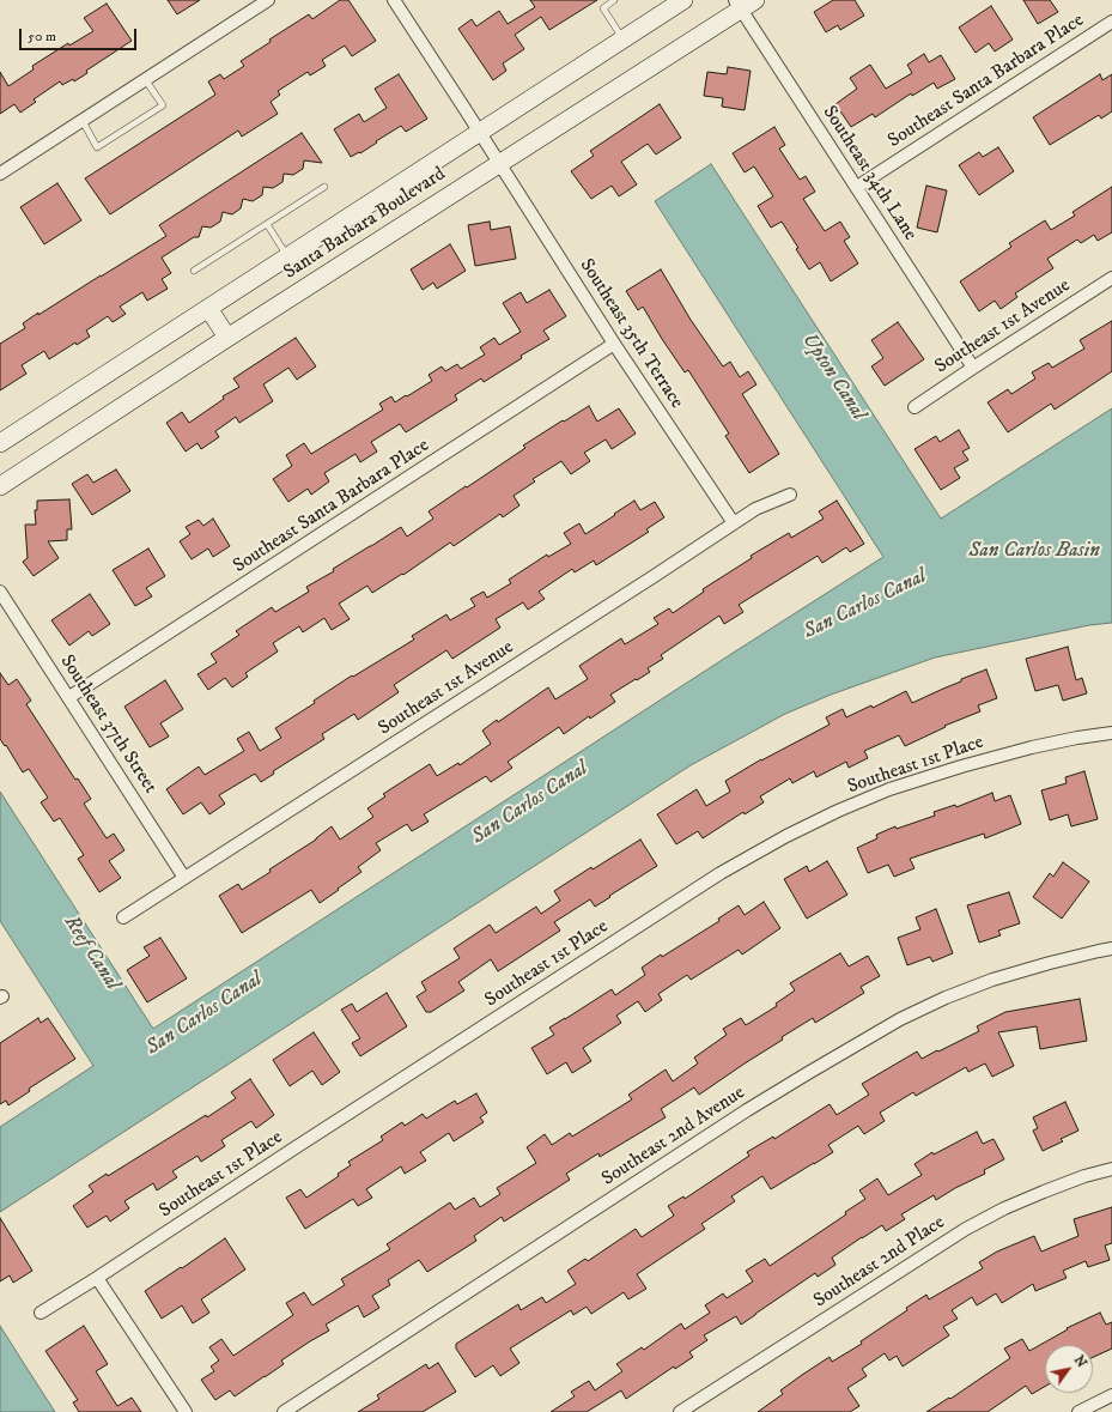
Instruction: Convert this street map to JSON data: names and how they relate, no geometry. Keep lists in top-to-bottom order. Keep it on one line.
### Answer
{"streets":{"main road":["Santa Barbara Boulevard"],"street":["Southeast Santa Barbara Place","Southeast 34th Lane","Southeast 1st Avenue","Southeast 35th Terrace","Southeast 37th Street","Southeast 1st Place","Southeast 2nd Avenue","Southeast 2nd Place"]},"crossings":[["Southeast Santa Barbara Place","Southeast 34th Lane"],["Southeast Santa Barbara Place","Southeast 35th Terrace"],["Southeast Santa Barbara Place","Southeast 37th Street"],["Southeast 34th Lane","Santa Barbara Boulevard"],["Southeast 34th Lane","Southeast 1st Avenue"],["Santa Barbara Boulevard","Southeast 35th Terrace"],["Southeast 1st Avenue","Southeast 35th Terrace"],["Southeast 1st Avenue","Southeast 37th Street"]],"water":["Upton Canal","San Carlos Basin","San Carlos Canal","Reef Canal"],"scale_bar":"50 m","north":"top right"}
